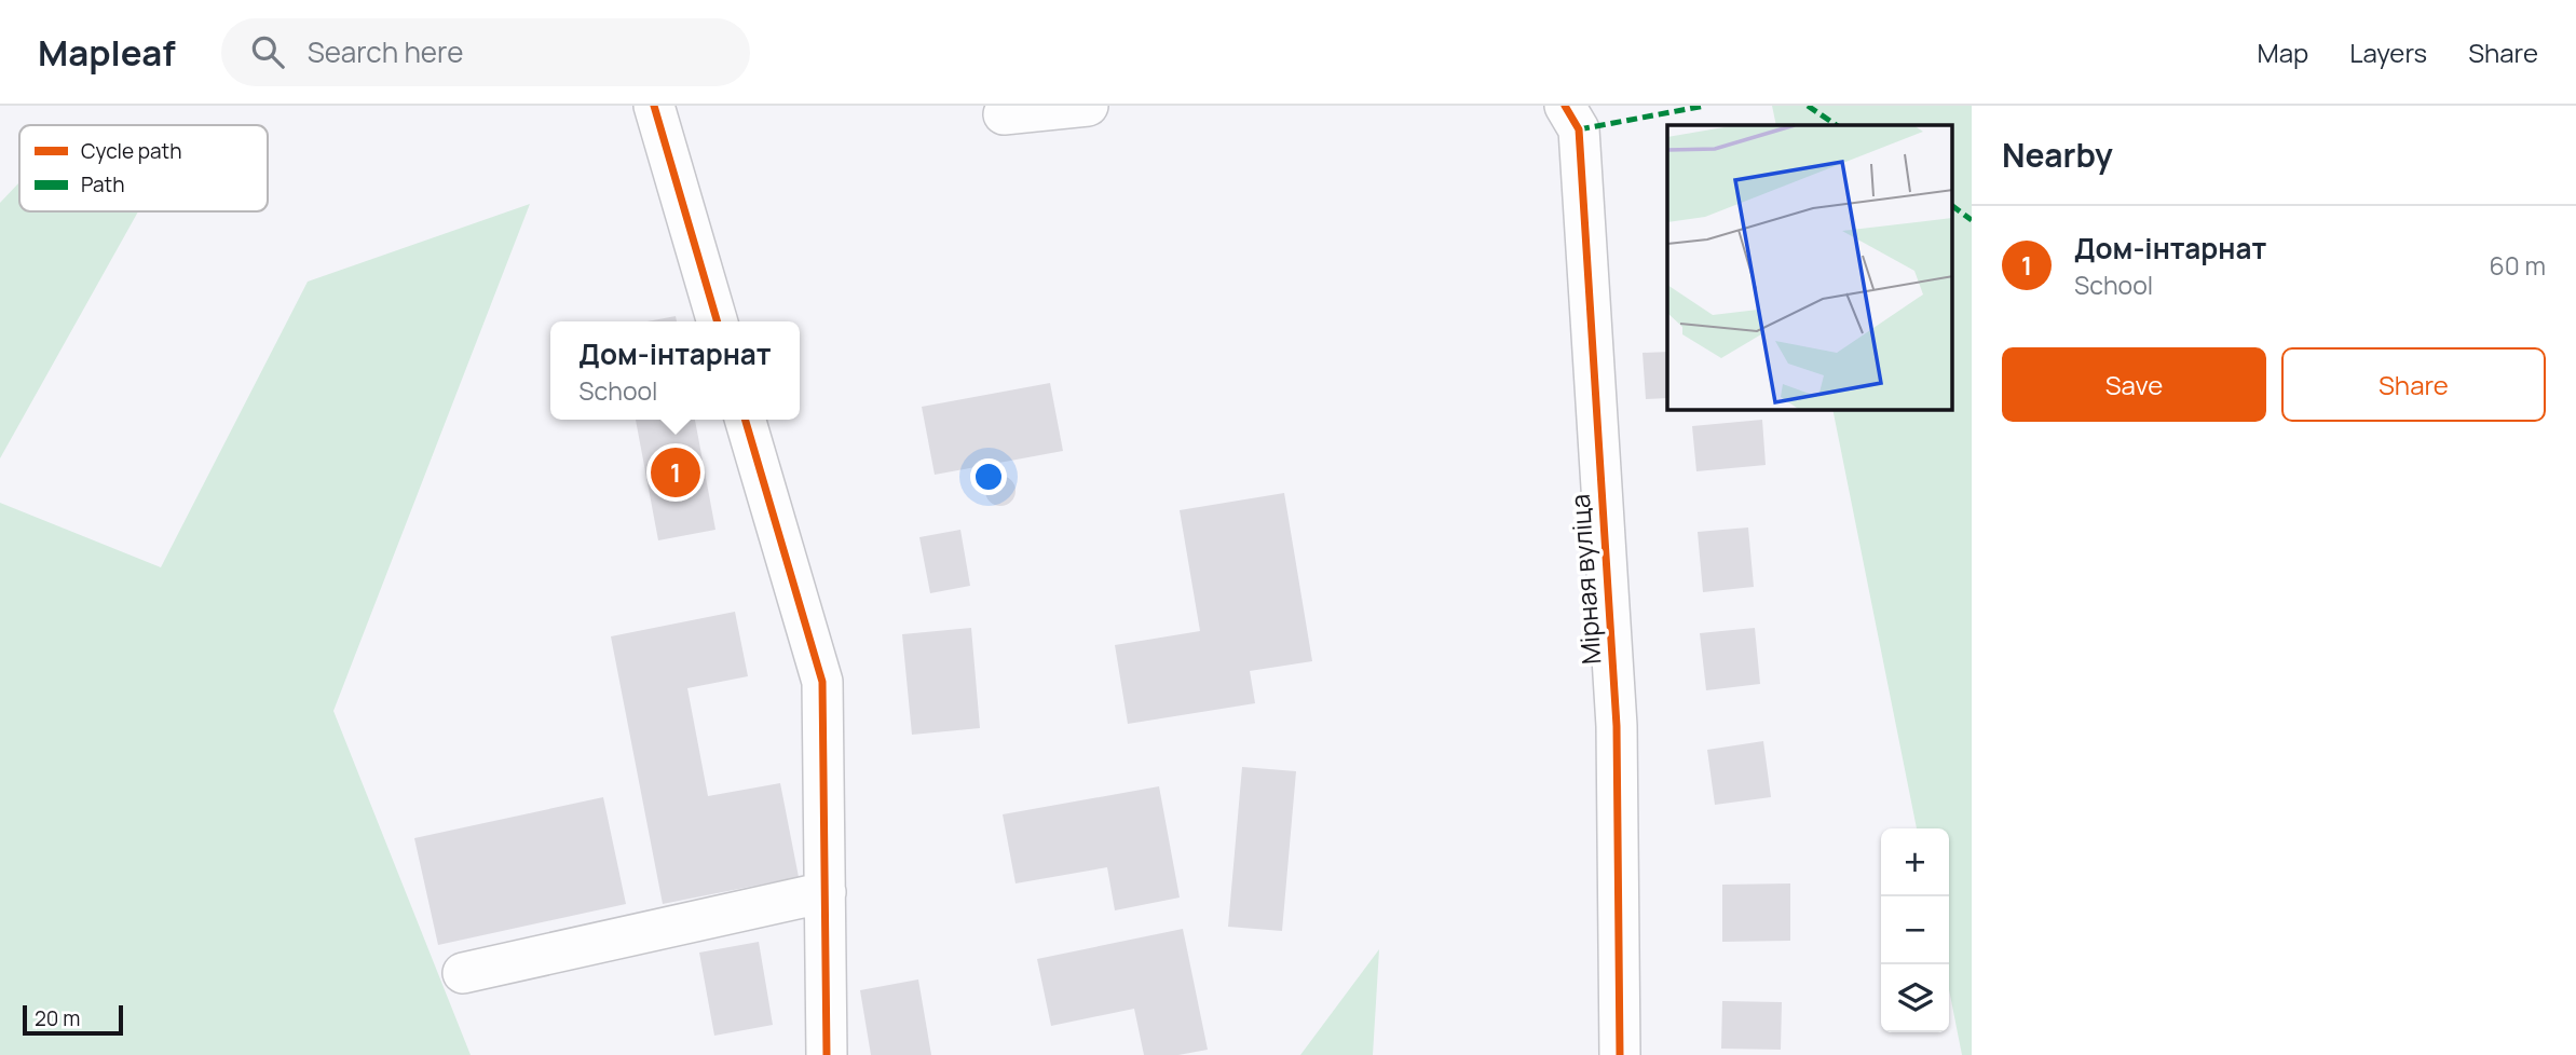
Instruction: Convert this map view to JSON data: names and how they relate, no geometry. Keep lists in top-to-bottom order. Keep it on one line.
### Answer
{"streets":{"street":["Мірная вуліца"]},"legend":["Cycle path","Path"],"scale_bar":"20 m","page":{"header":"Mapleaf","search":"Search here","nav":["Map","Layers","Share"],"heading":"Nearby","list":[{"mark":"1","name":"Дом-інтарнат","note":"School","value":"60 m"}],"popup":["Дом-інтарнат","School"],"buttons":["Save","Share"],"pins":"1","map_buttons":["+","−"],"scale":"20 m"}}
